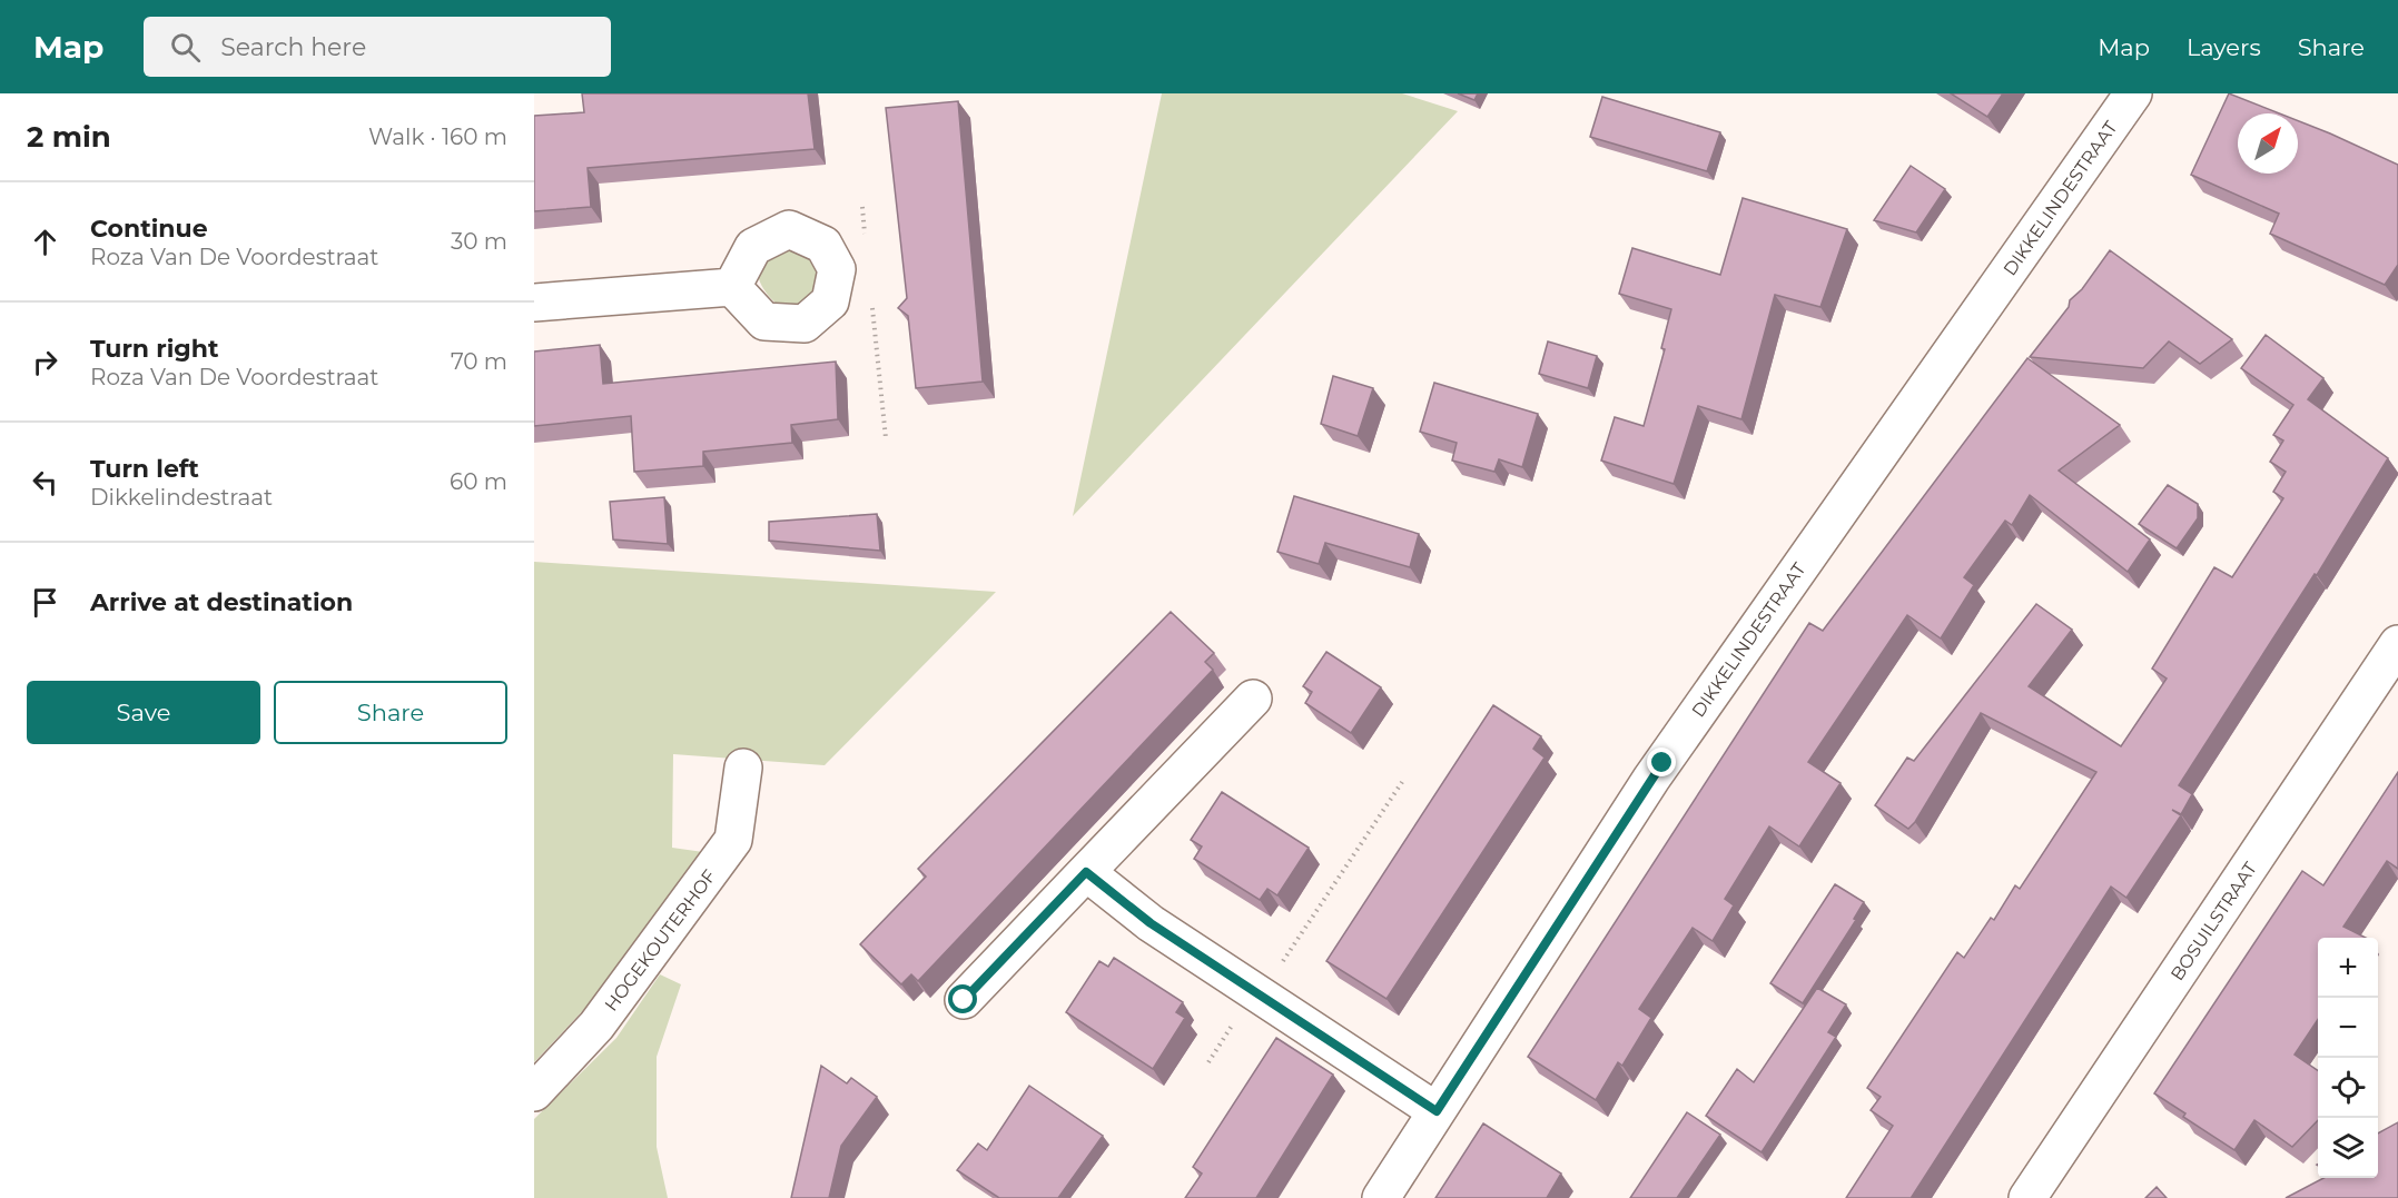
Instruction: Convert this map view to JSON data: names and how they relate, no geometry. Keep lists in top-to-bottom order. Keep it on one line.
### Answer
{"streets":{"street":["DIKKELINDESTRAAT","BOSUILSTRAAT","HOGEKOUTERHOF"]},"north":"top right","page":{"header":"Map","search":"Search here","nav":["Map","Layers","Share"],"heading":["2 min","Walk · 160 m"],"list":[["Continue","Roza Van De Voordestraat","30 m"],["Turn right","Roza Van De Voordestraat","70 m"],["Turn left","Dikkelindestraat","60 m"],"Arrive at destination"],"buttons":["Save","Share"],"map_buttons":["+","−"]}}
